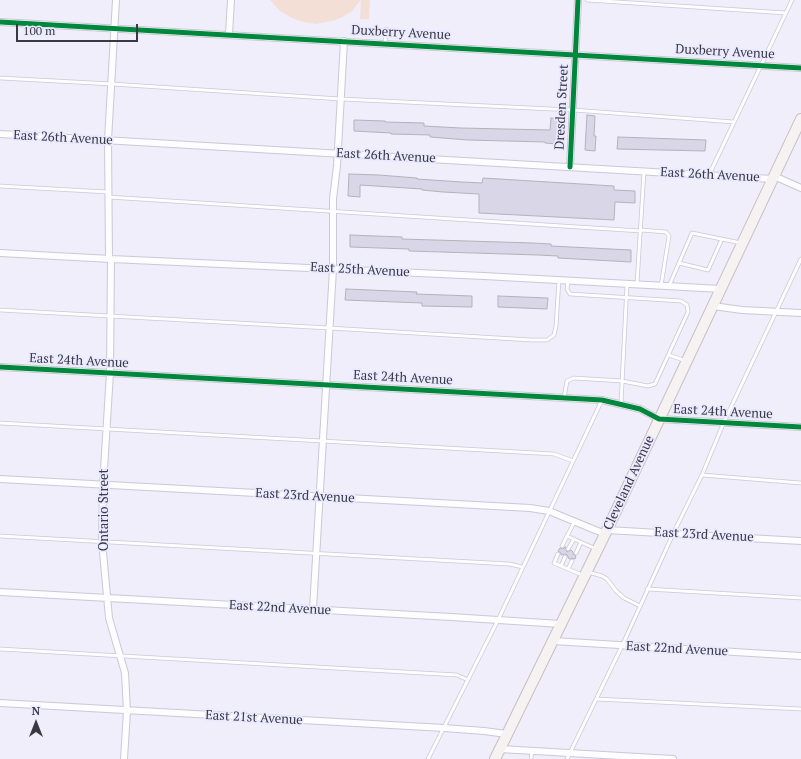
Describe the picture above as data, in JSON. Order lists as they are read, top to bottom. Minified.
{"streets":{"main road":["Cleveland Avenue"],"street":["Duxberry Avenue","Dresden Street","East 26th Avenue","East 25th Avenue","East 24th Avenue","East 23rd Avenue","Ontario Street","East 22nd Avenue","East 21st Avenue"]},"crossings":[["Duxberry Avenue","Dresden Street"],["Duxberry Avenue","Ontario Street"],["Dresden Street","East 26th Avenue"],["East 26th Avenue","Cleveland Avenue"],["East 26th Avenue","Ontario Street"],["East 25th Avenue","Cleveland Avenue"],["East 25th Avenue","Ontario Street"],["East 24th Avenue","Cleveland Avenue"],["East 24th Avenue","Ontario Street"],["Cleveland Avenue","East 23rd Avenue"],["Cleveland Avenue","East 22nd Avenue"],["Cleveland Avenue","East 21st Avenue"],["East 23rd Avenue","Ontario Street"],["Ontario Street","East 22nd Avenue"],["Ontario Street","East 21st Avenue"]],"scale_bar":"100 m","north":"top"}
